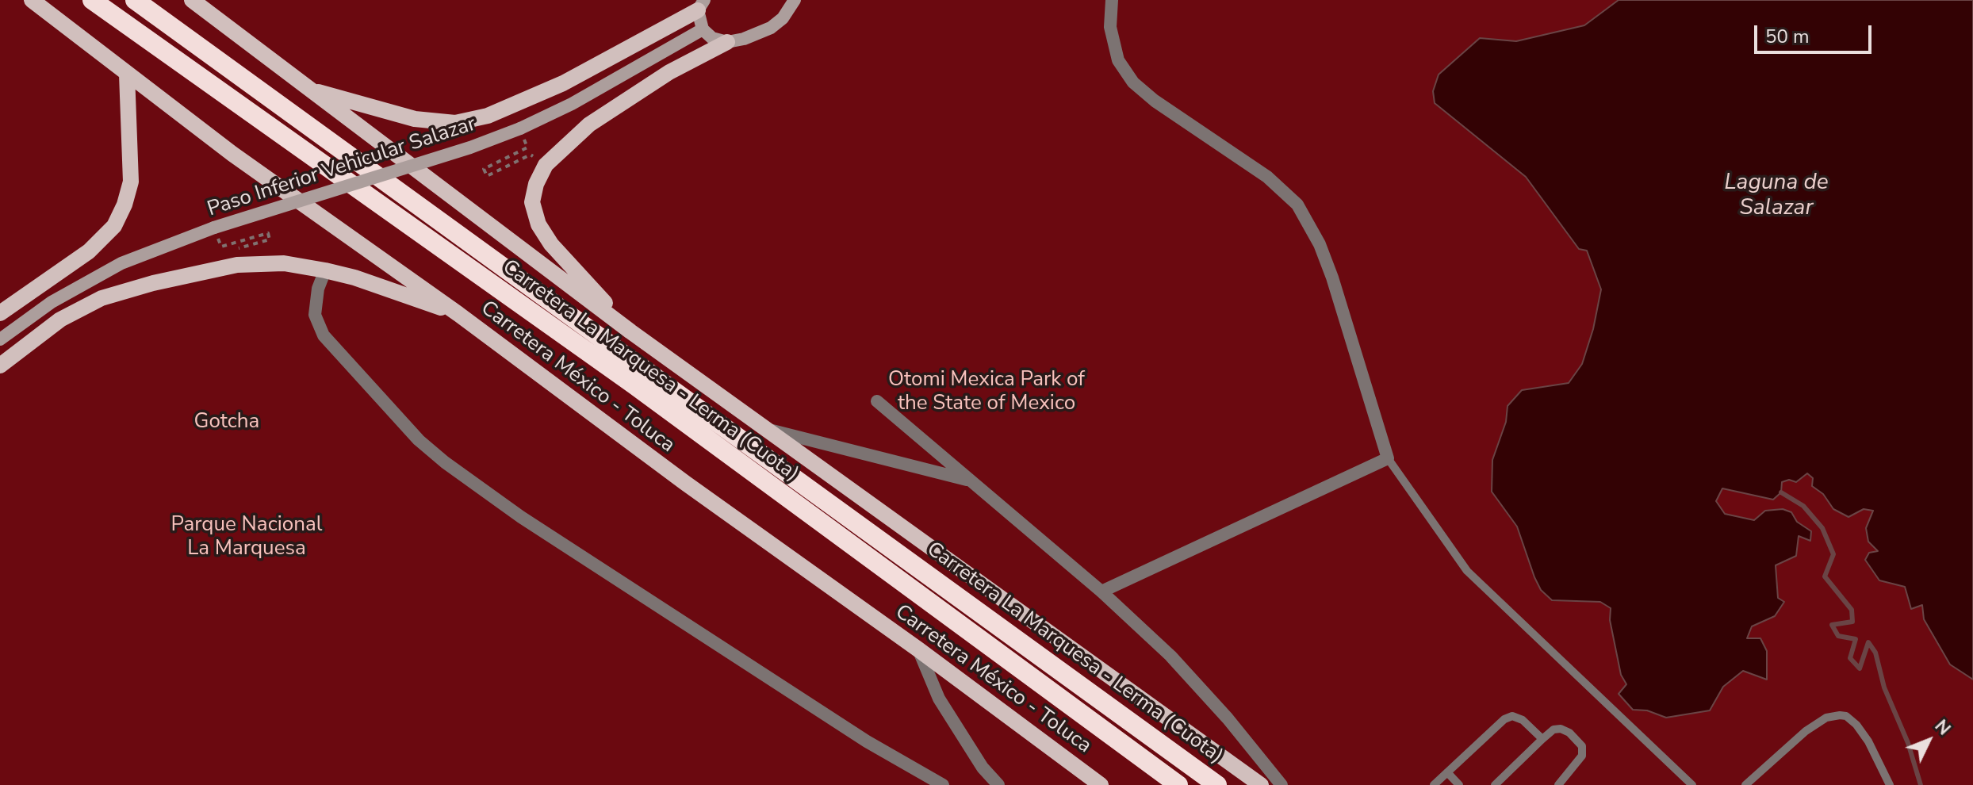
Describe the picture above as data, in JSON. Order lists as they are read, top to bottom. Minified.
{"streets":{"highway":["Carretera La Marquesa - Lerma (Cuota)"],"main road":["Paso Inferior Vehicular Salazar","Carretera México - Toluca"]},"water":["Laguna de Salazar"],"parks":["Otomi Mexica Park of the State of Mexico","Gotcha","Parque Nacional La Marquesa"],"scale_bar":"50 m","north":"top right"}
